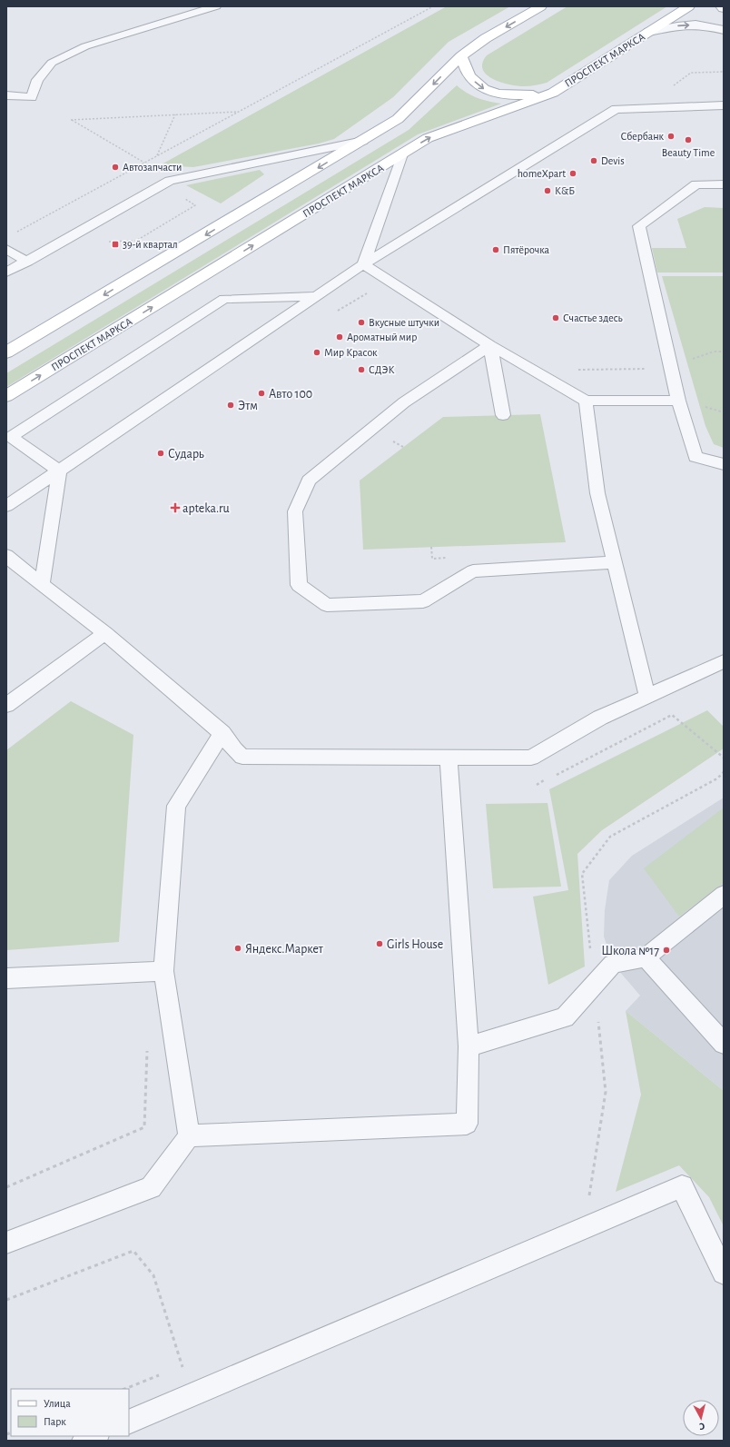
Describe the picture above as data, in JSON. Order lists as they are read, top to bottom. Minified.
{"streets":{"main road":["ПРОСПЕКТ МАРКСА"]},"places":{"other":["Сбербанк","Beauty Time","Devis","Автозапчасти","homeXpart","К&Б","Пятёрочка","Счастье здесь","Вкусные штучки","Ароматный мир","Мир Красок","СДЭК","Авто 100","Этм","Сударь","Girls House","Яндекс.Маркет","Школа №17"],"transit":["39-й квартал"],"health":["apteka.ru"]},"legend":["Улица","Парк"],"north":"bottom"}
